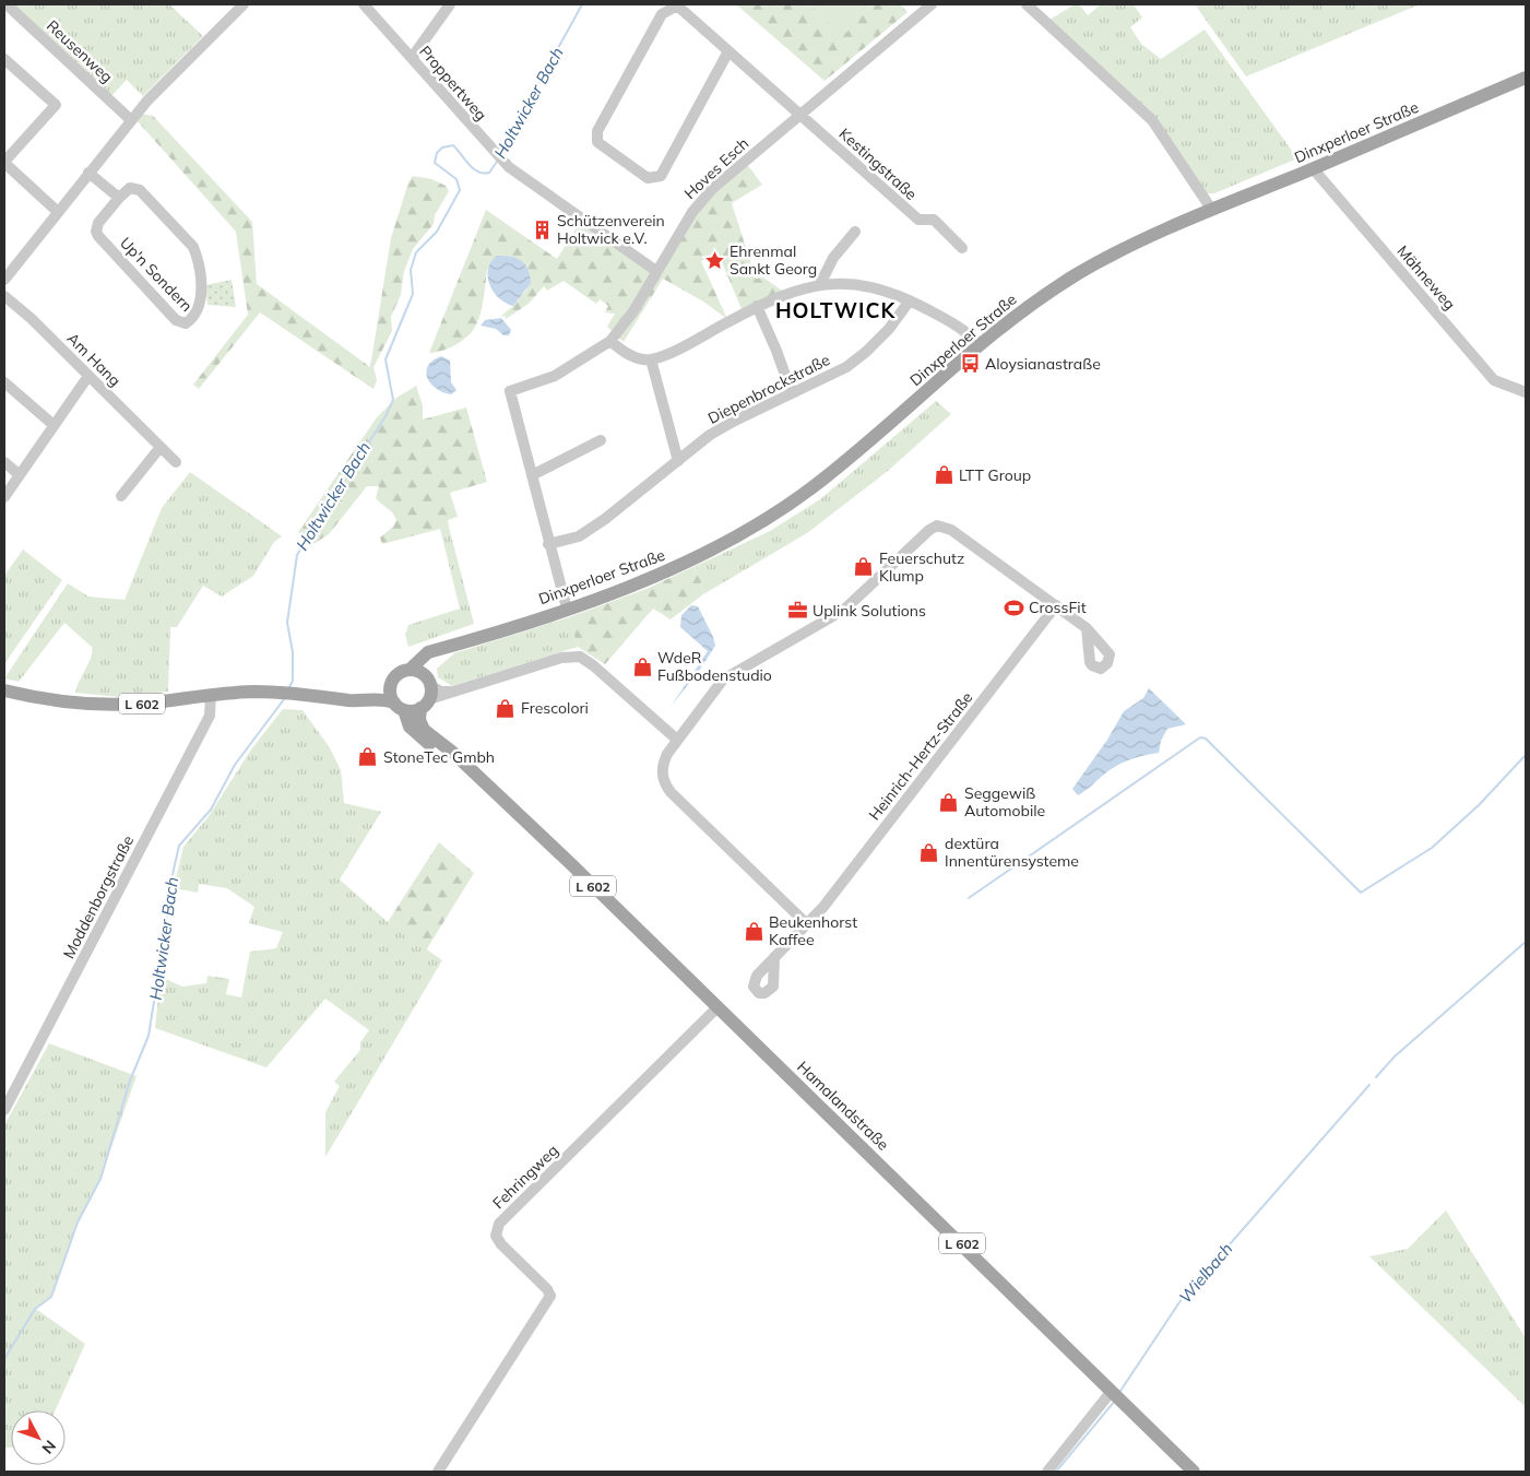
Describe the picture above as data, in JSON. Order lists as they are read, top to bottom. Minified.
{"streets":{"main road":["Dinxperloer Straße","L 602","Hamalandstraße"],"street":["Reusenweg","Proppertweg","Kestingstraße","Hoves Esch","Up'n Sondern","Mähneweg","Am Hang","Diepenbrockstraße","Heinrich-Hertz-Straße","Moddenborgstraße","Fehringweg"]},"crossings":[["Proppertweg","Hoves Esch"],["Dinxperloer Straße","Hoves Esch"],["Dinxperloer Straße","Mähneweg"],["Dinxperloer Straße","L 602"],["Kestingstraße","Hoves Esch"],["Hoves Esch","Diepenbrockstraße"],["L 602","Moddenborgstraße"],["L 602","Hamalandstraße"],["Hamalandstraße","Fehringweg"]],"districts":["HOLTWICK"],"water":["Holtwicker Bach","Wielbach"],"places":{"building":["Schützenverein Holtwick e.V."],"place":["Ehrenmal Sankt Georg"],"bus stop":["Aloysianastraße"],"shop":["LTT Group","Feuerschutz Klump","WdeR Fußbodenstudio","Frescolori","StoneTec Gmbh","Seggewiß Automobile","dextüra Innentürensysteme","Beukenhorst Kaffee"],"sports":["CrossFit"],"office":["Uplink Solutions"]},"north":"bottom right"}
